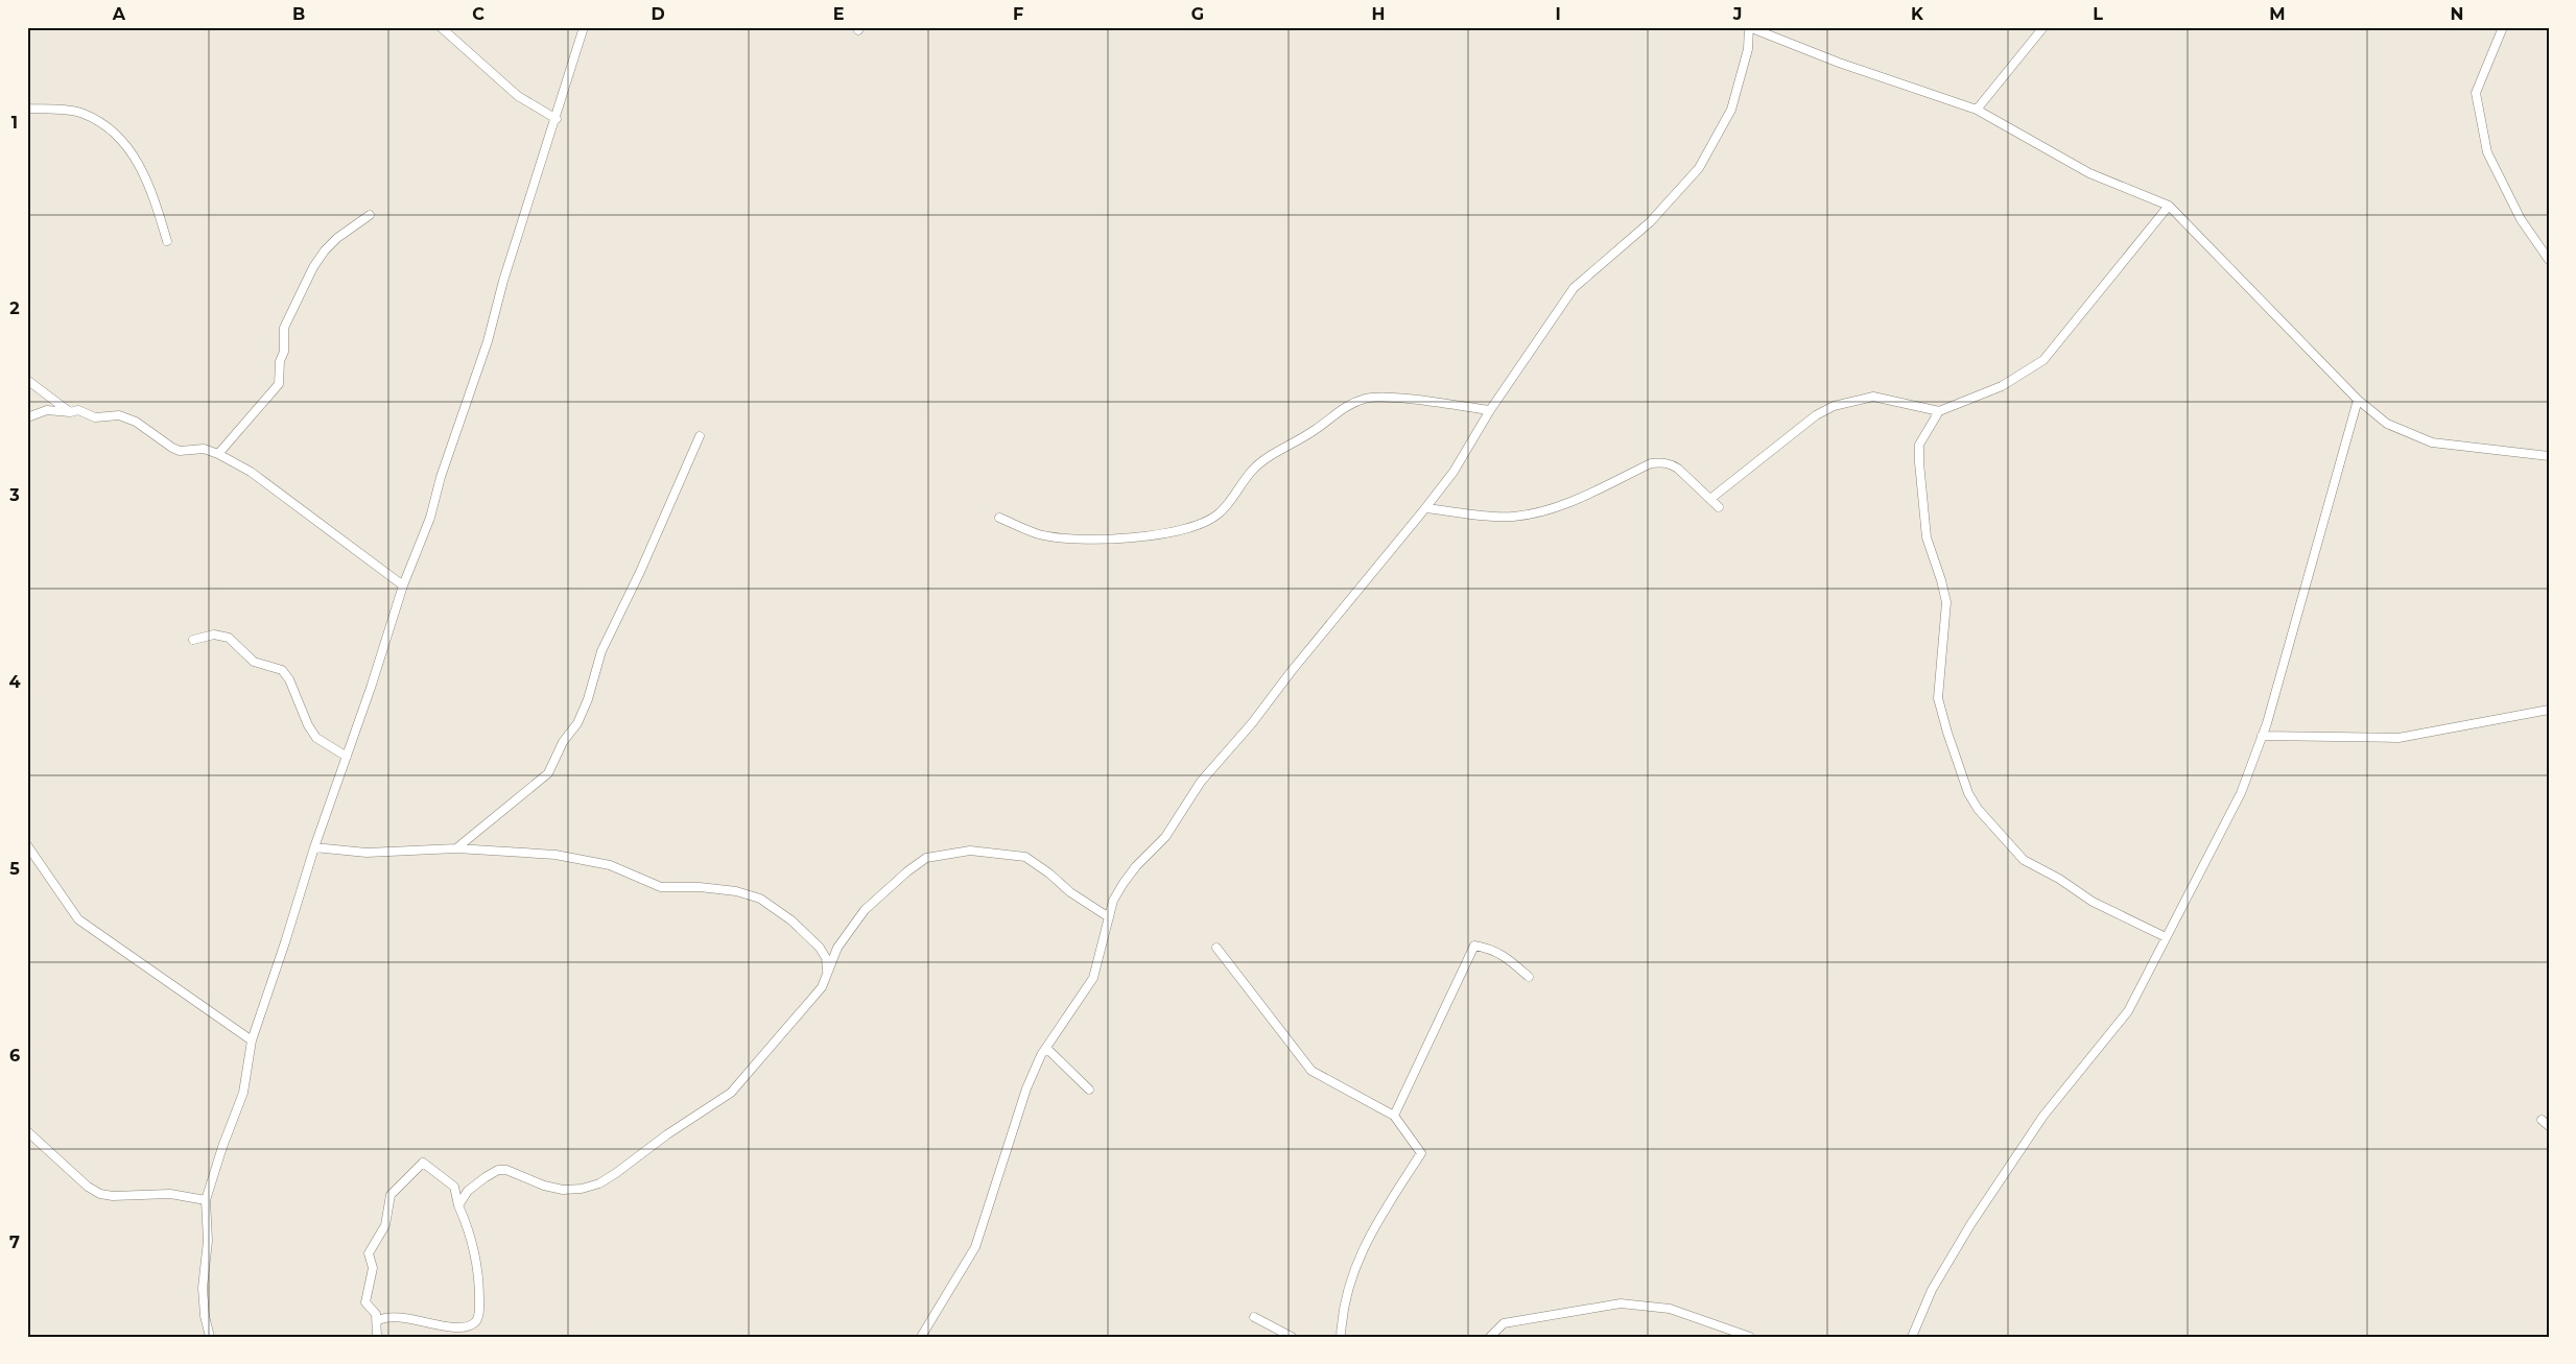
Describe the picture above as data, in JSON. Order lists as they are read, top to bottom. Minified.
{"grid":{"columns":["A","B","C","D","E","F","G","H","I","J","K","L","M","N"],"rows":["1","2","3","4","5","6","7"]}}
